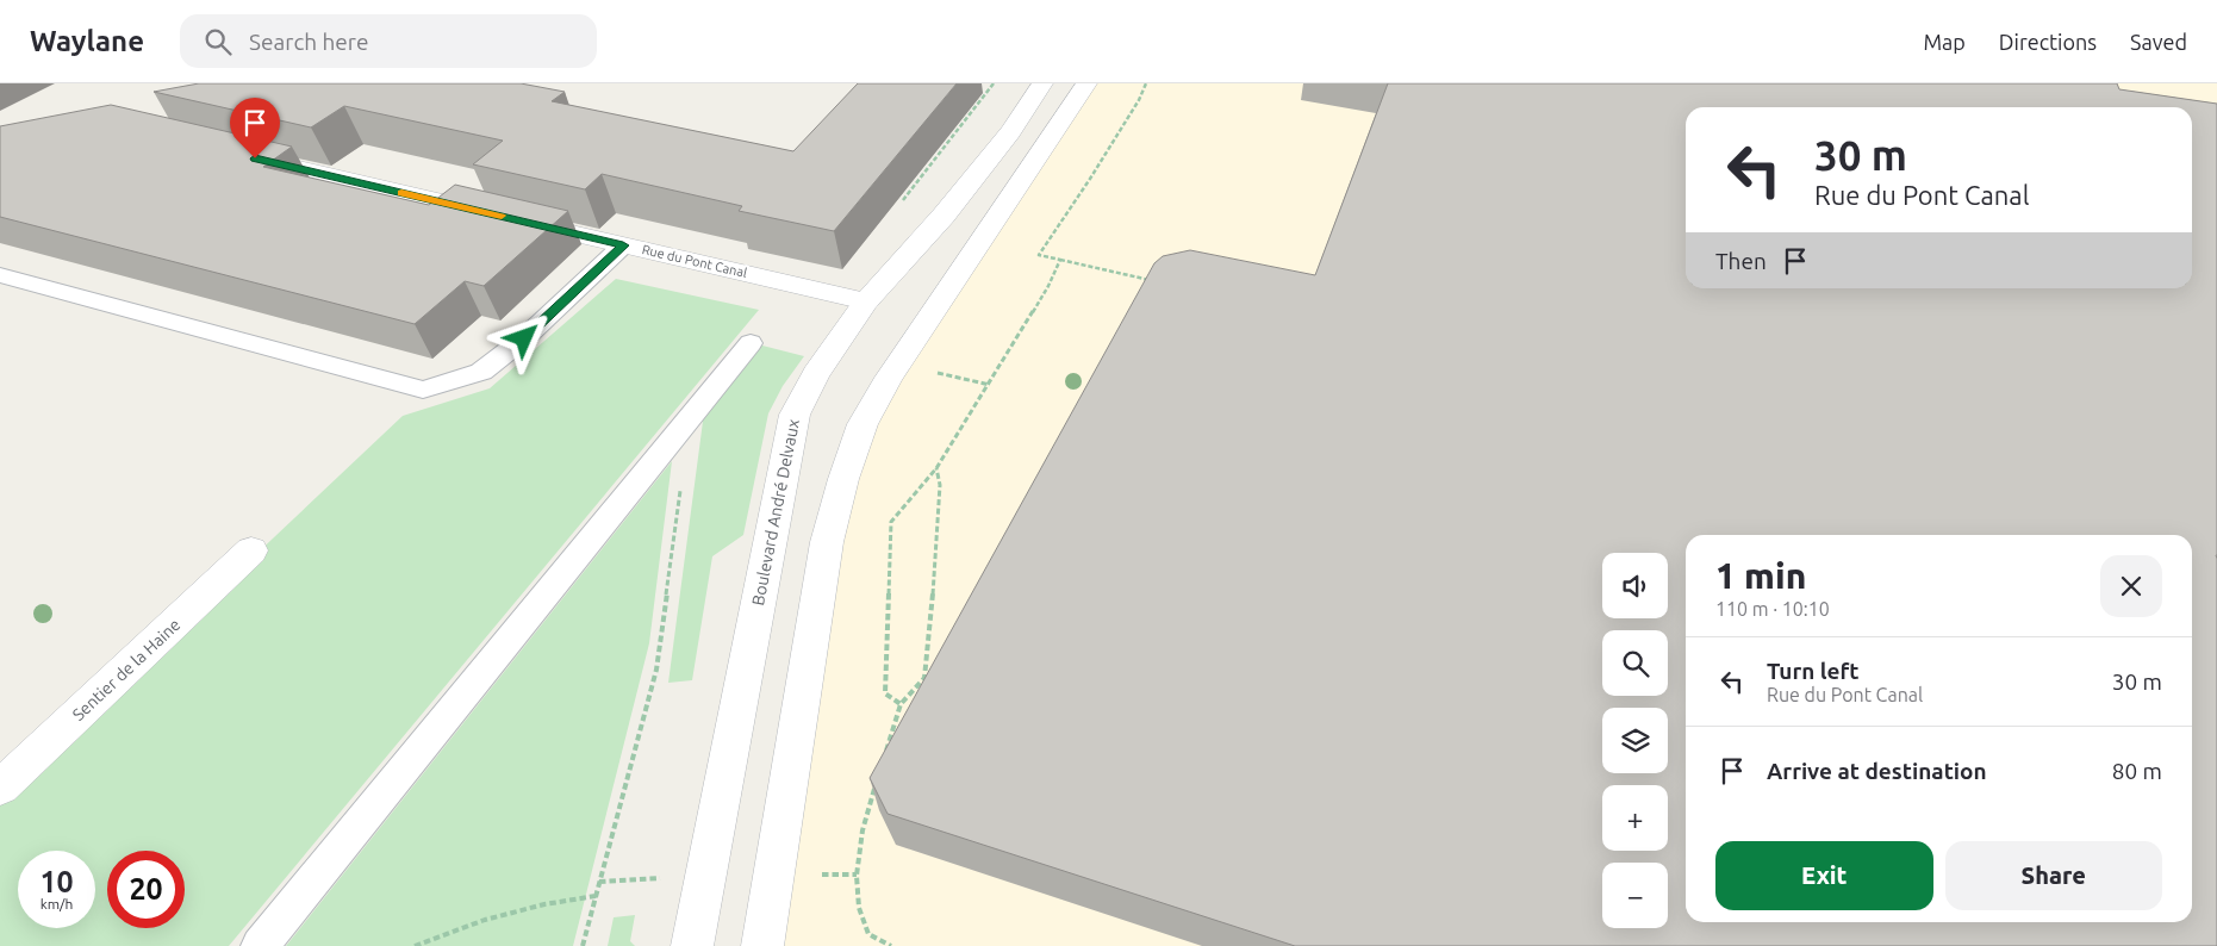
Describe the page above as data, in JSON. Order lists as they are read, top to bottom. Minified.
{"streets":{"street":["Rue du Pont Canal","Boulevard André Delvaux","Sentier de la Haine"]},"crossings":[["Rue du Pont Canal","Boulevard André Delvaux"]],"page":{"header":"Waylane","search":"Search here","nav":["Map","Directions","Saved"],"turn":["30 m","Rue du Pont Canal"],"then":"Then","heading":["1 min","110 m · 10:10"],"map_buttons":["+","−"],"list":[{"name":"Turn left","note":"Rue du Pont Canal","value":"30 m"},{"name":"Arrive at destination","value":"80 m"}],"buttons":["Exit","Share"],"speed":"10 km/h","limit":"20"}}
